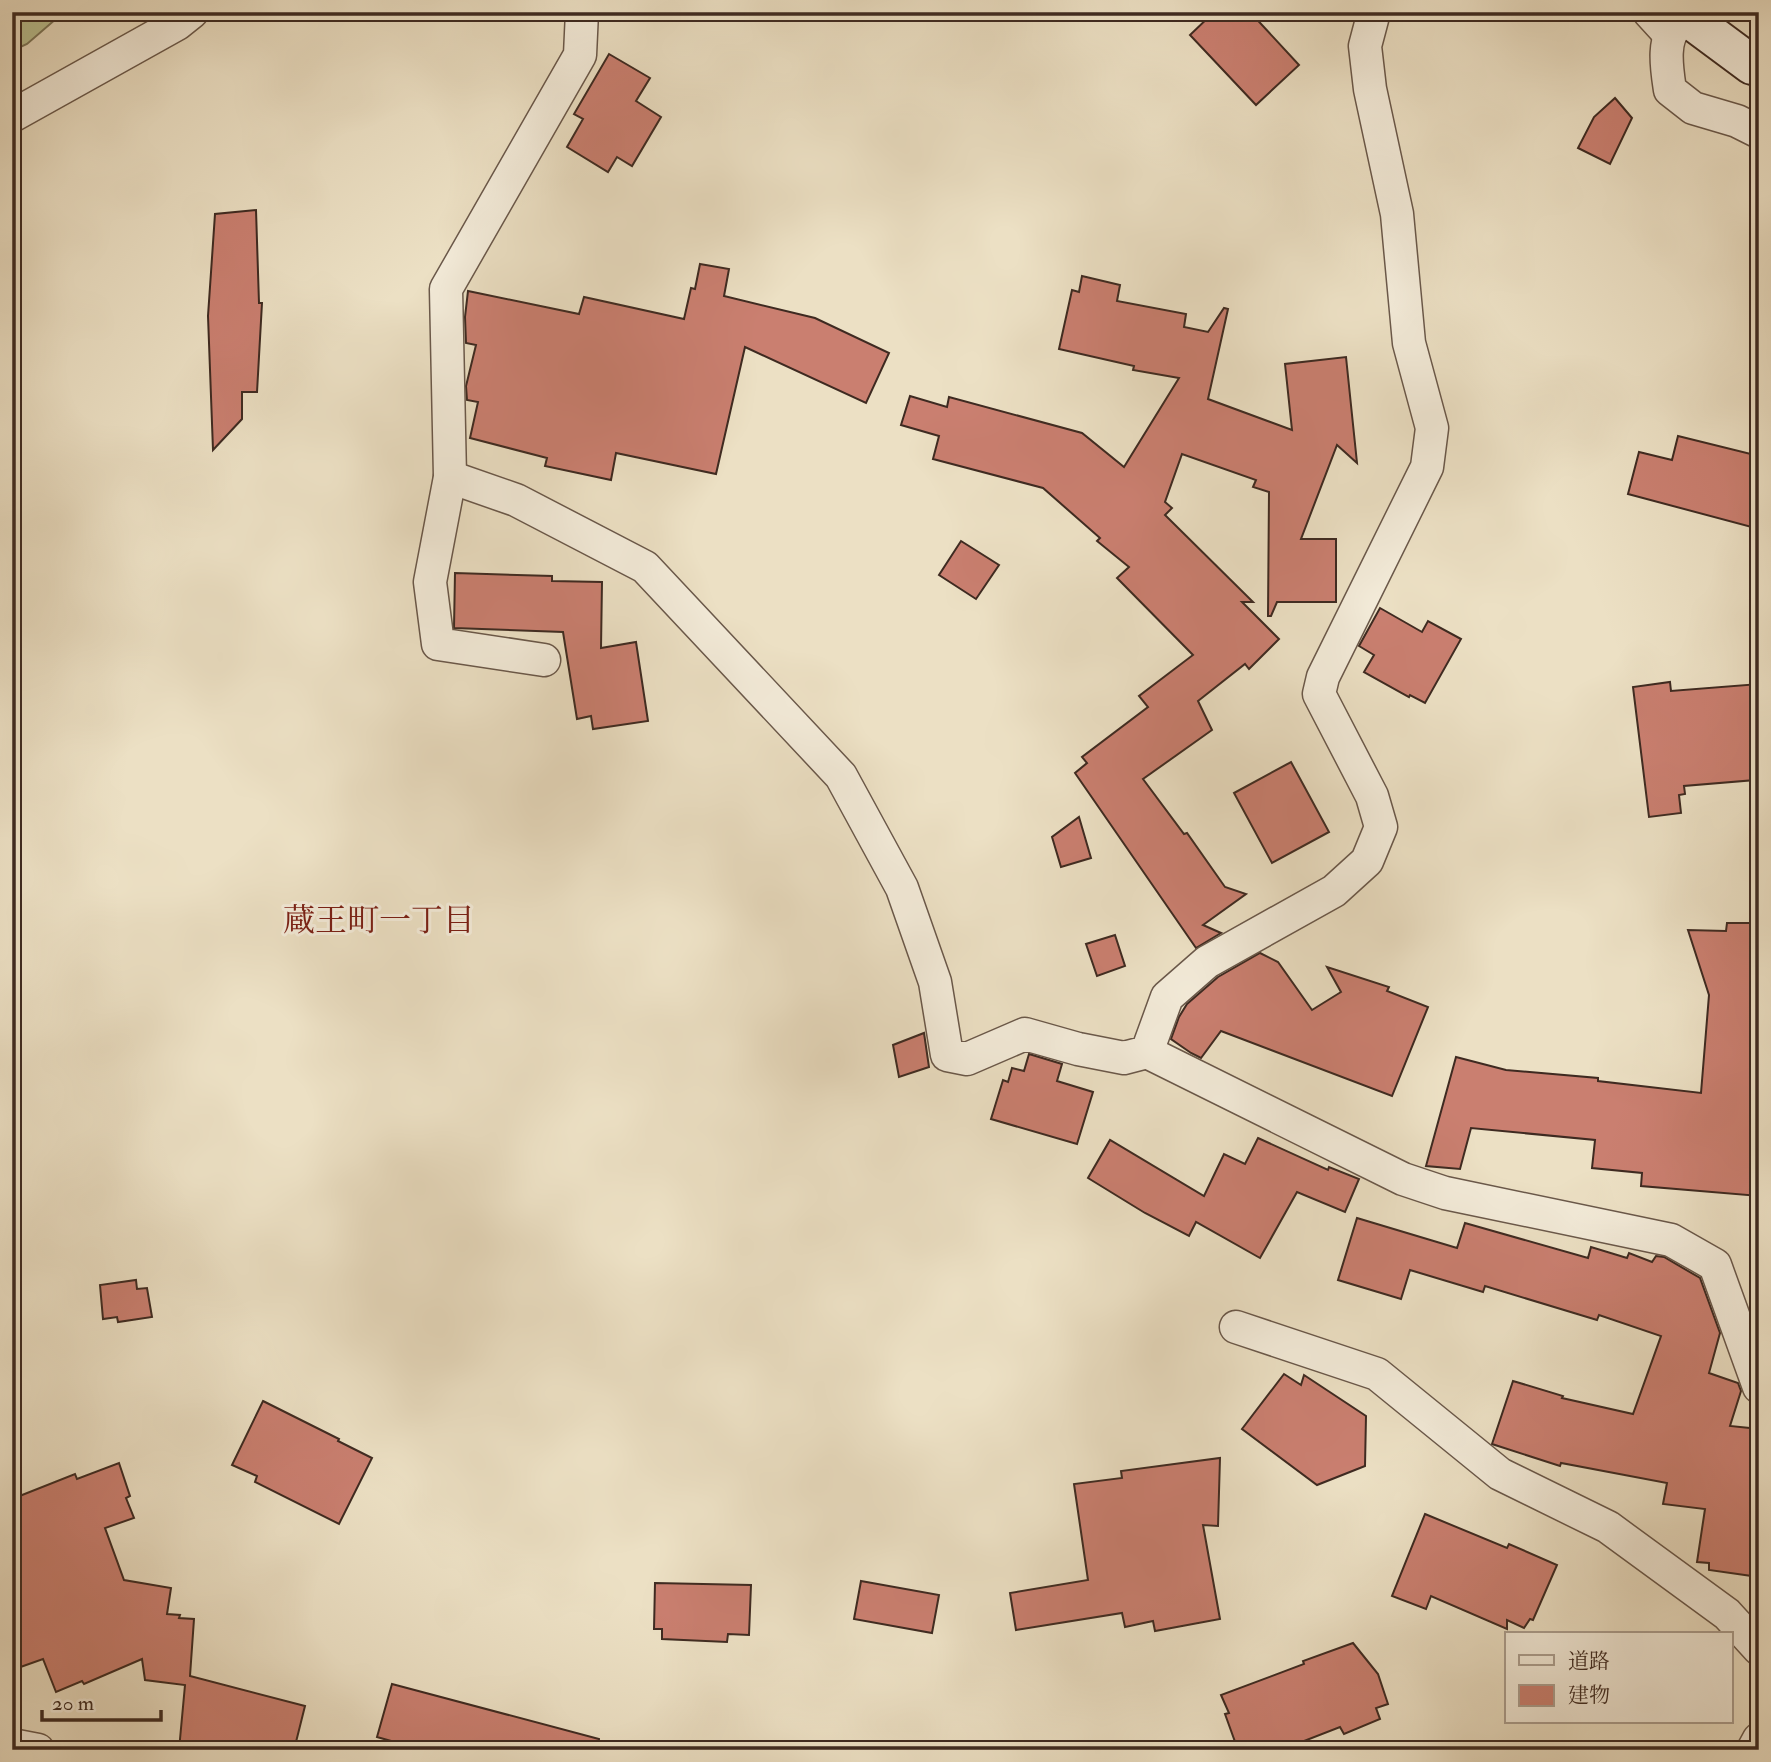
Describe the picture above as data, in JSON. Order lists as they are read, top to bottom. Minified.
{"districts":["蔵王町一丁目"],"legend":["道路","建物"],"scale_bar":"20 m"}
